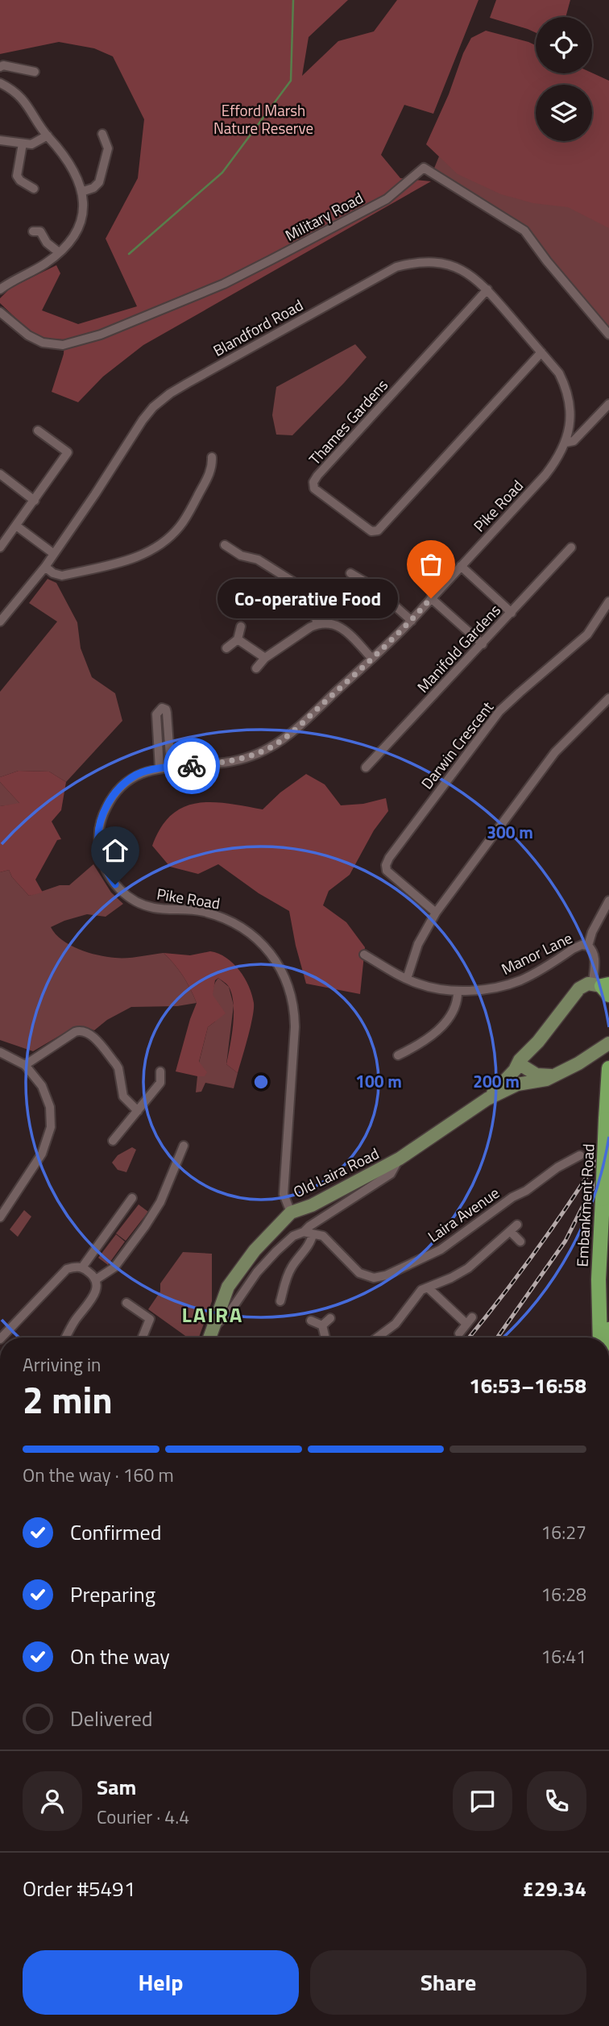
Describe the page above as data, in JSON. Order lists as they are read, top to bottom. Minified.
{"streets":{"main road":["Old Laira Road","Embankment Road"],"street":["Military Road","Blandford Road","Thames Gardens","Pike Road","Manifold Gardens","Darwin Crescent","Manor Lane","Laira Avenue"]},"crossings":[["Blandford Road","Thames Gardens"],["Blandford Road","Pike Road"],["Pike Road","Old Laira Road"],["Manor Lane","Old Laira Road"],["Old Laira Road","Laira Avenue"]],"districts":["LAIRA"],"parks":["Efford Marsh Nature Reserve"],"places":["Co-operative Food"],"page":{"bubble":"Co-operative Food","heading":["2 min","Arriving in","16:53–16:58"],"panel":["Sam","Courier · 4.4","Order #5491","£29.34"],"bar":"On the way · 160 m","list":[["Confirmed","16:27"],["Preparing","16:28"],["On the way","16:41"],"Delivered"],"buttons":["Help","Share"]},"rings":["300 m","100 m","200 m"]}
